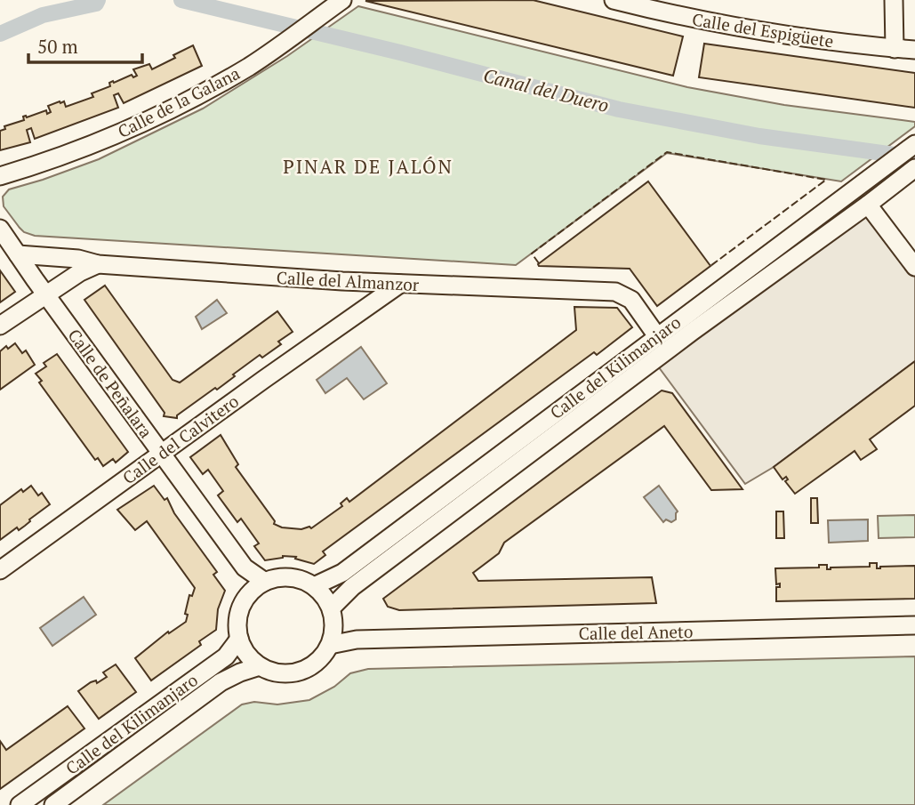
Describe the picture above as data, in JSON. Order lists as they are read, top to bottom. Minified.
{"streets":{"street":["Calle del Espigüete","Calle de la Galana","Calle del Almanzor","Calle del Kilimanjaro","Calle de Peñalara","Calle del Calvitero","Calle del Aneto"]},"crossings":[["Calle del Almanzor","Calle del Kilimanjaro"],["Calle del Almanzor","Calle de Peñalara"],["Calle del Almanzor","Calle del Calvitero"],["Calle del Kilimanjaro","Calle de Peñalara"],["Calle del Kilimanjaro","Calle del Aneto"],["Calle de Peñalara","Calle del Calvitero"],["Calle de Peñalara","Calle del Aneto"]],"districts":["PINAR DE JALÓN"],"water":["Canal del Duero"],"scale_bar":"50 m"}
